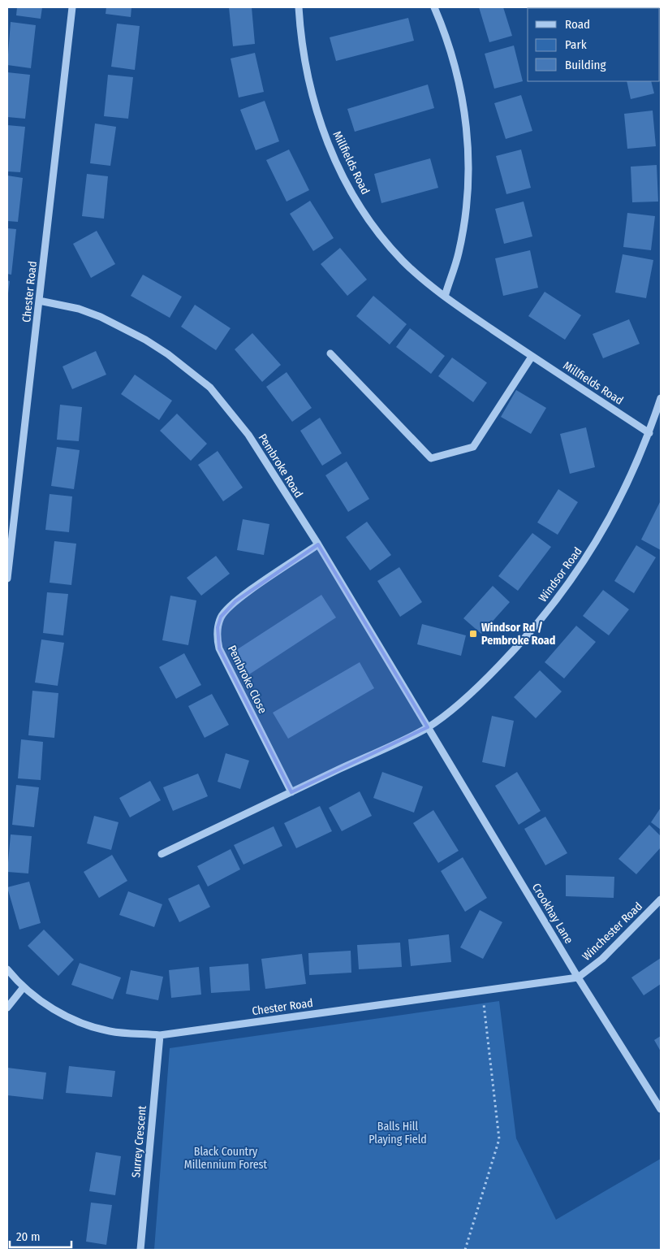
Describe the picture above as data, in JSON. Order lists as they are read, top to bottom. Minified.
{"streets":{"street":["Millfields Road","Chester Road","Pembroke Road","Windsor Road","Pembroke Close","Crookhay Lane","Winchester Road","Surrey Crescent"]},"crossings":[["Millfields Road","Windsor Road"],["Chester Road","Pembroke Road"],["Chester Road","Crookhay Lane"],["Chester Road","Winchester Road"],["Chester Road","Surrey Crescent"],["Pembroke Road","Windsor Road"],["Pembroke Road","Pembroke Close"],["Pembroke Road","Crookhay Lane"],["Windsor Road","Crookhay Lane"],["Crookhay Lane","Winchester Road"]],"parks":["Balls Hill Playing Field","Black Country Millennium Forest"],"places":{"transit":["Windsor Rd / Pembroke Road"]},"legend":["Road","Park","Building"],"scale_bar":"20 m"}
